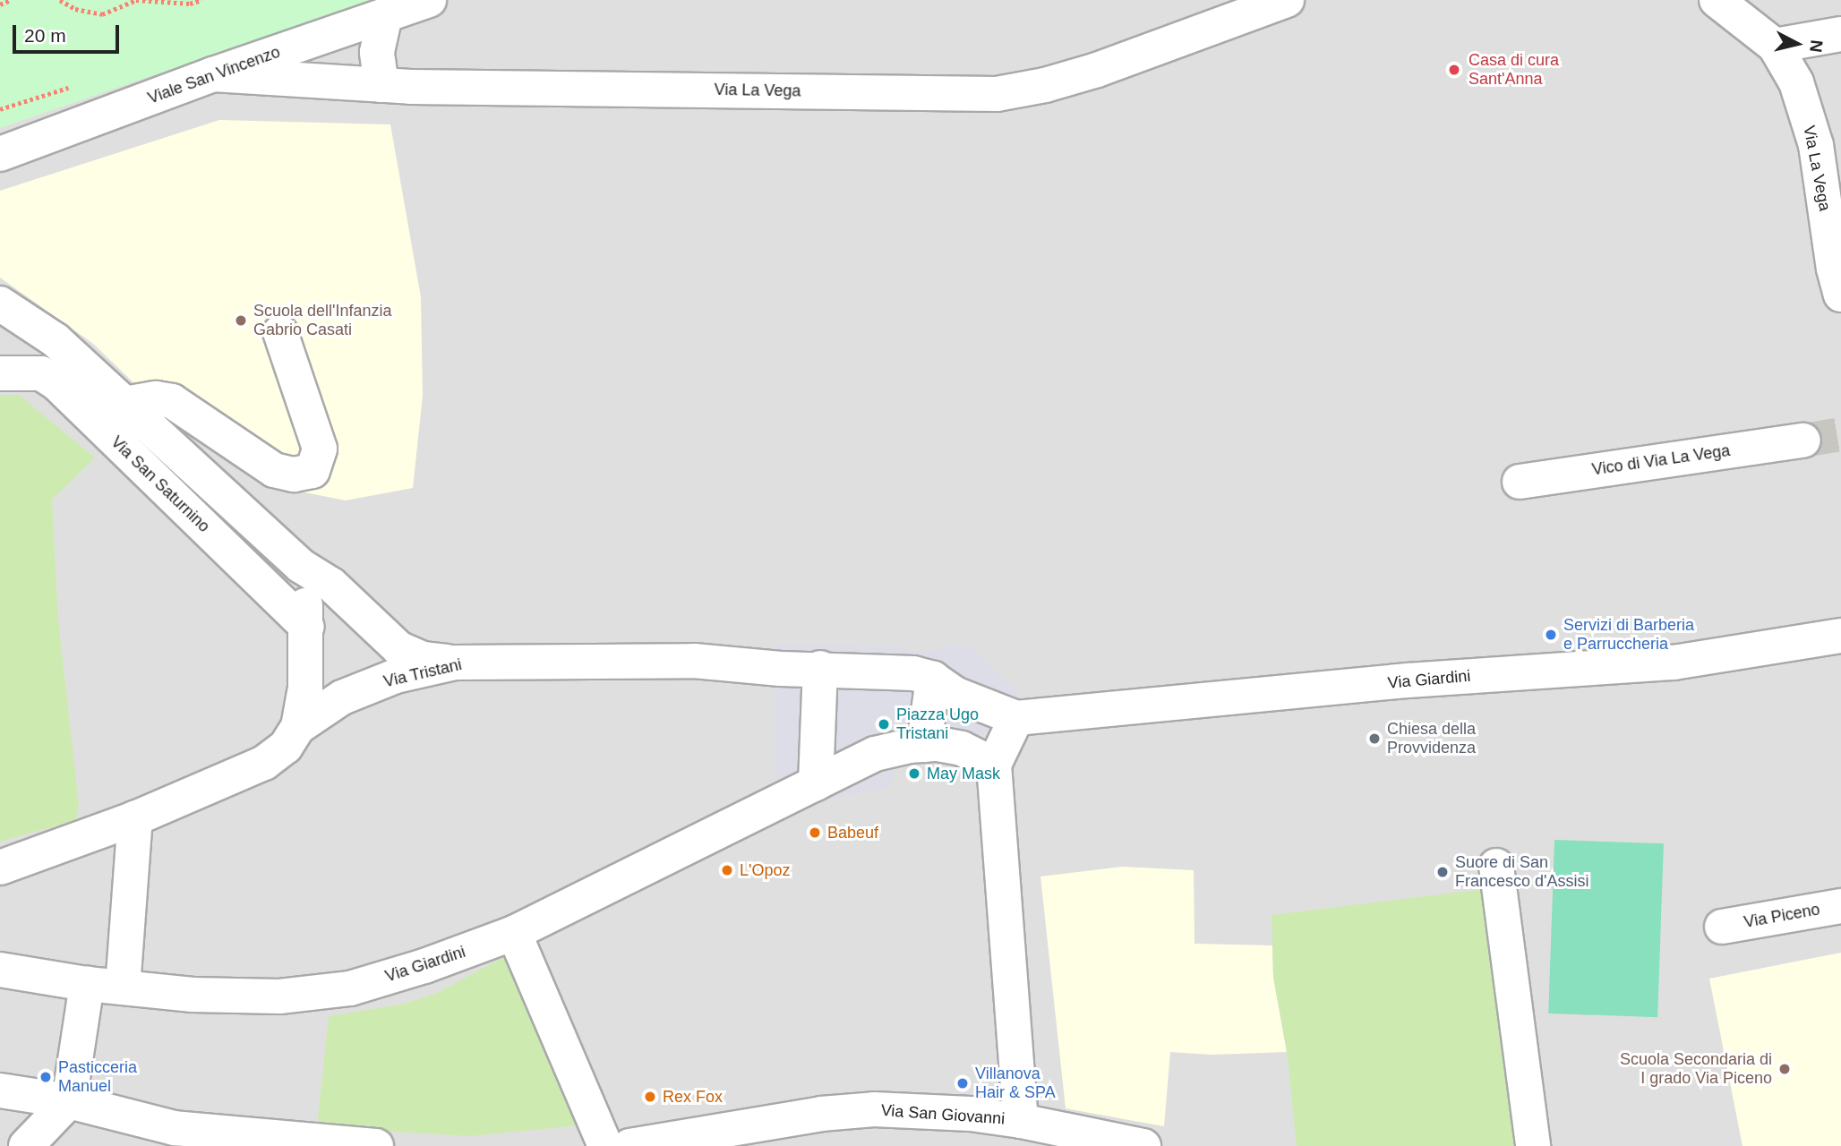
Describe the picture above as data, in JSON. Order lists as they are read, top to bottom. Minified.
{"streets":{"street":["Viale San Vincenzo","Via La Vega","Vico di Via La Vega","Via San Saturnino","Via Tristani","Via Giardini","Via Piceno","Via San Giovanni"]},"crossings":[["Viale San Vincenzo","Via La Vega"]],"places":["Casa di cura Sant'Anna","Scuola dell'Infanzia Gabrio Casati","Servizi di Barberia e Parruccheria","Piazza Ugo Tristani","Chiesa della Provvidenza","May Mask","Babeuf","L'Opoz","Suore di San Francesco d'Assisi","Scuola Secondaria di I grado Via Piceno","Pasticceria Manuel","Villanova Hair & SPA","Rex Fox"],"scale_bar":"20 m","north":"right"}
